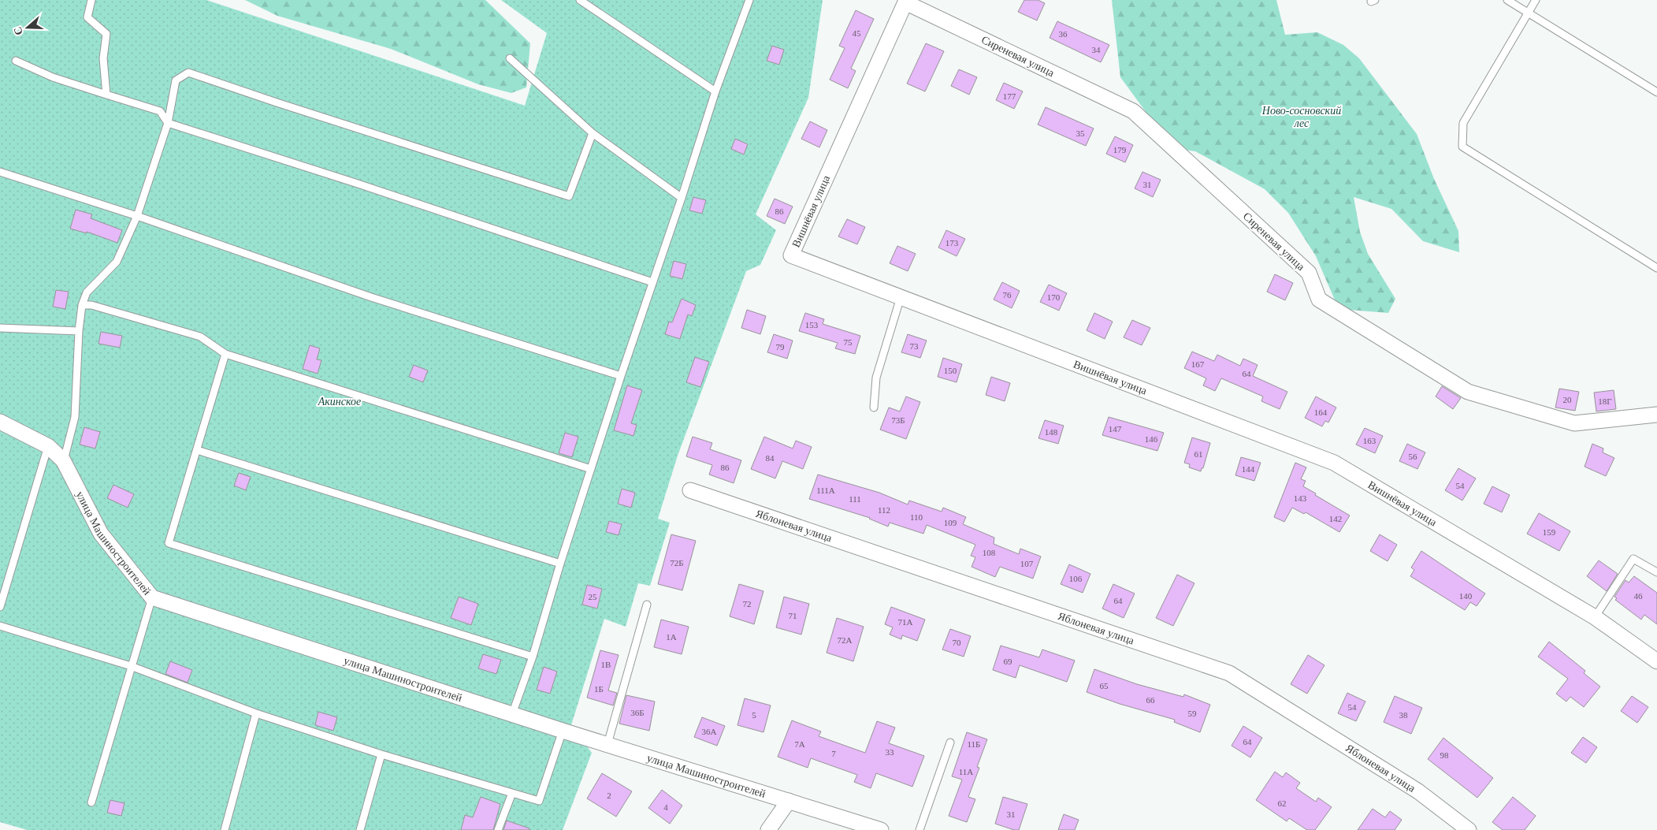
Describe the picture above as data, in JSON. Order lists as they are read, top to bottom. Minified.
{"streets":{"street":["Сиреневая улица","Вишнёвая улица","Яблоневая улица","улица Машиностроителей"]},"crossings":[["Сиреневая улица","Вишнёвая улица"]],"parks":["Ново-сосновский лес","Акинское"],"house_numbers":["45","36","34","177","35","179","31","86","173","76","170","153","75","73","79","167","150","64","20","18Г","164","73Б","147","148","146","163","61","56","84","86","144","54","111А","143","111","112","110","142","109","159","108","72Б","107","106","140","46","25","64","72","71","71А","1А","72А","70","69","1В","65","1Б","66","54","36Б","59","5","38","36А","64","7А","11Б","33","7","98","11А","2","62","4","31"],"north":"left"}
